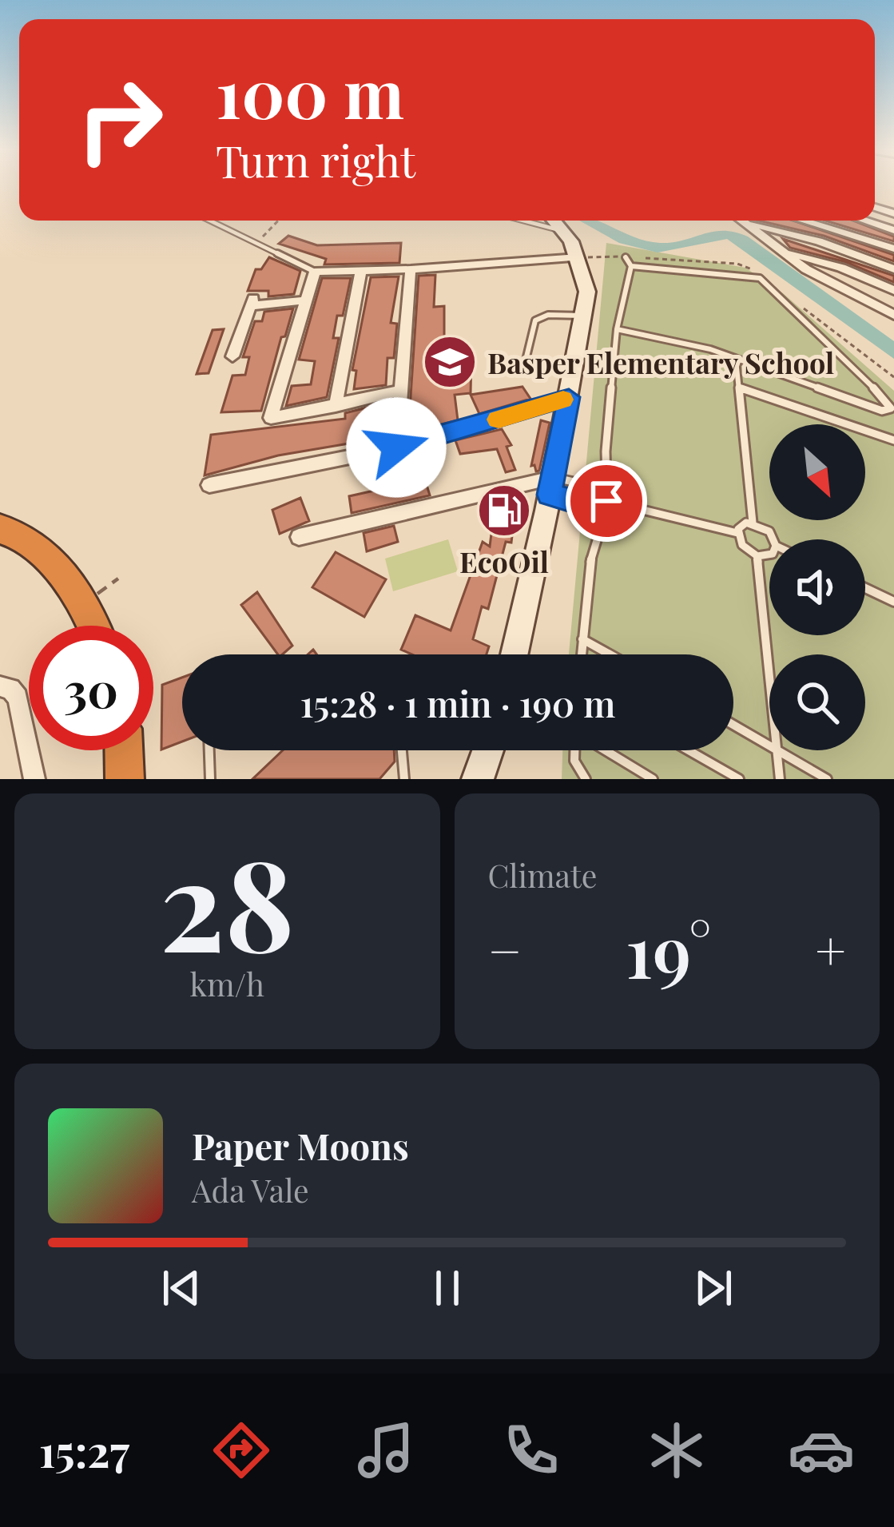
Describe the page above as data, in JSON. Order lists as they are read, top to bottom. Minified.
{"places":{"school or university":["Basper Elementary School"],"fuel station":["EcoOil"]},"north":"bottom right","page":{"turn":["100 m","Turn right"],"limit":"30","trip":"15:28 · 1 min · 190 m","tile":[["28","km/h"],"Climate"],"heat":["−","19°","+"],"song":["Paper Moons","Ada Vale"],"tabs":"15:27"}}
